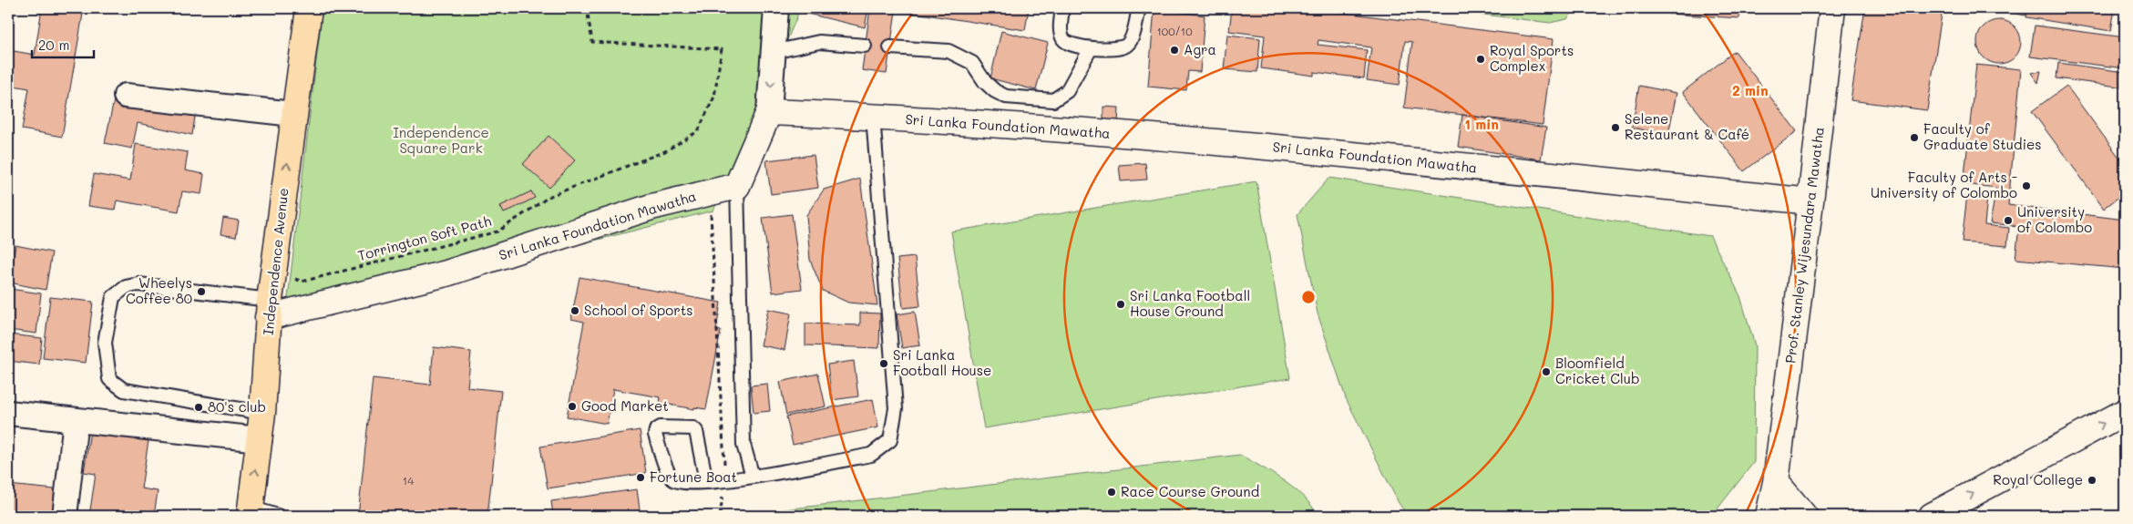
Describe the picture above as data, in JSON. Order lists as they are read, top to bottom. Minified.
{"streets":{"main road":["Independence Avenue"],"street":["Sri Lanka Foundation Mawatha","Prof. Stanley Wijesundara Mawatha"],"path":["Torrington Soft Path"]},"crossings":[["Sri Lanka Foundation Mawatha","Prof. Stanley Wijesundara Mawatha"],["Sri Lanka Foundation Mawatha","Independence Avenue"]],"one_way":["Independence Avenue"],"parks":["Independence Square Park"],"places":["Agra","Royal Sports Complex","Selene Restaurant & Café","Faculty of Graduate Studies","Faculty of Arts - University of Colombo","University of Colombo","Wheelys Coffee 80","Sri Lanka Football House Ground","School of Sports","Sri Lanka Football House","Bloomfield Cricket Club","Good Market","80's club","Fortune Boat","Royal College","Race Course Ground"],"house_numbers":["100/10","14"],"scale_bar":"20 m","rings":["2 min","1 min"]}
